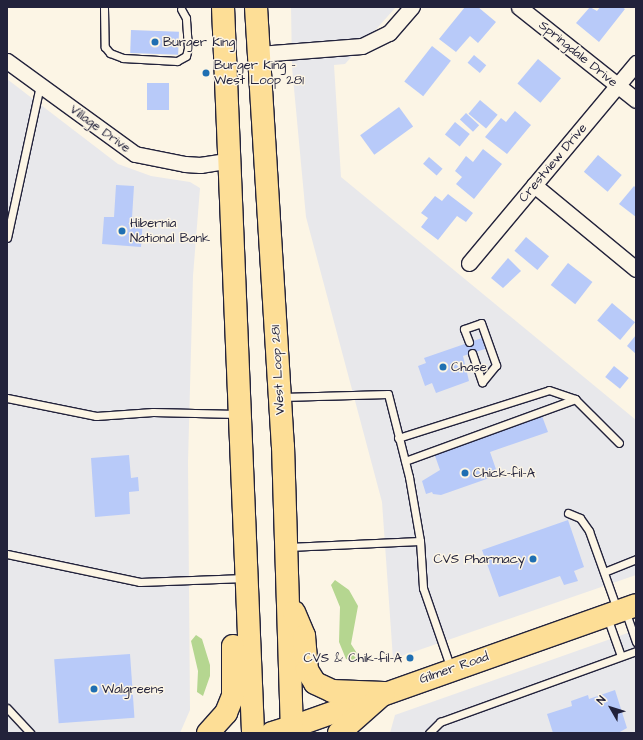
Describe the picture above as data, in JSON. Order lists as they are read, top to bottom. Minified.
{"streets":{"main road":["West Loop 281","Gilmer Road"],"street":["Springdale Drive","Village Drive","Crestview Drive"]},"crossings":[["Springdale Drive","Crestview Drive"],["West Loop 281","Gilmer Road"]],"places":["Burger King","Burger King - West Loop 281","Hibernia National Bank","Chase","Chick-fil-A","CVS Pharmacy","CVS & Chik-fil-A","Walgreens"],"north":"top left"}
